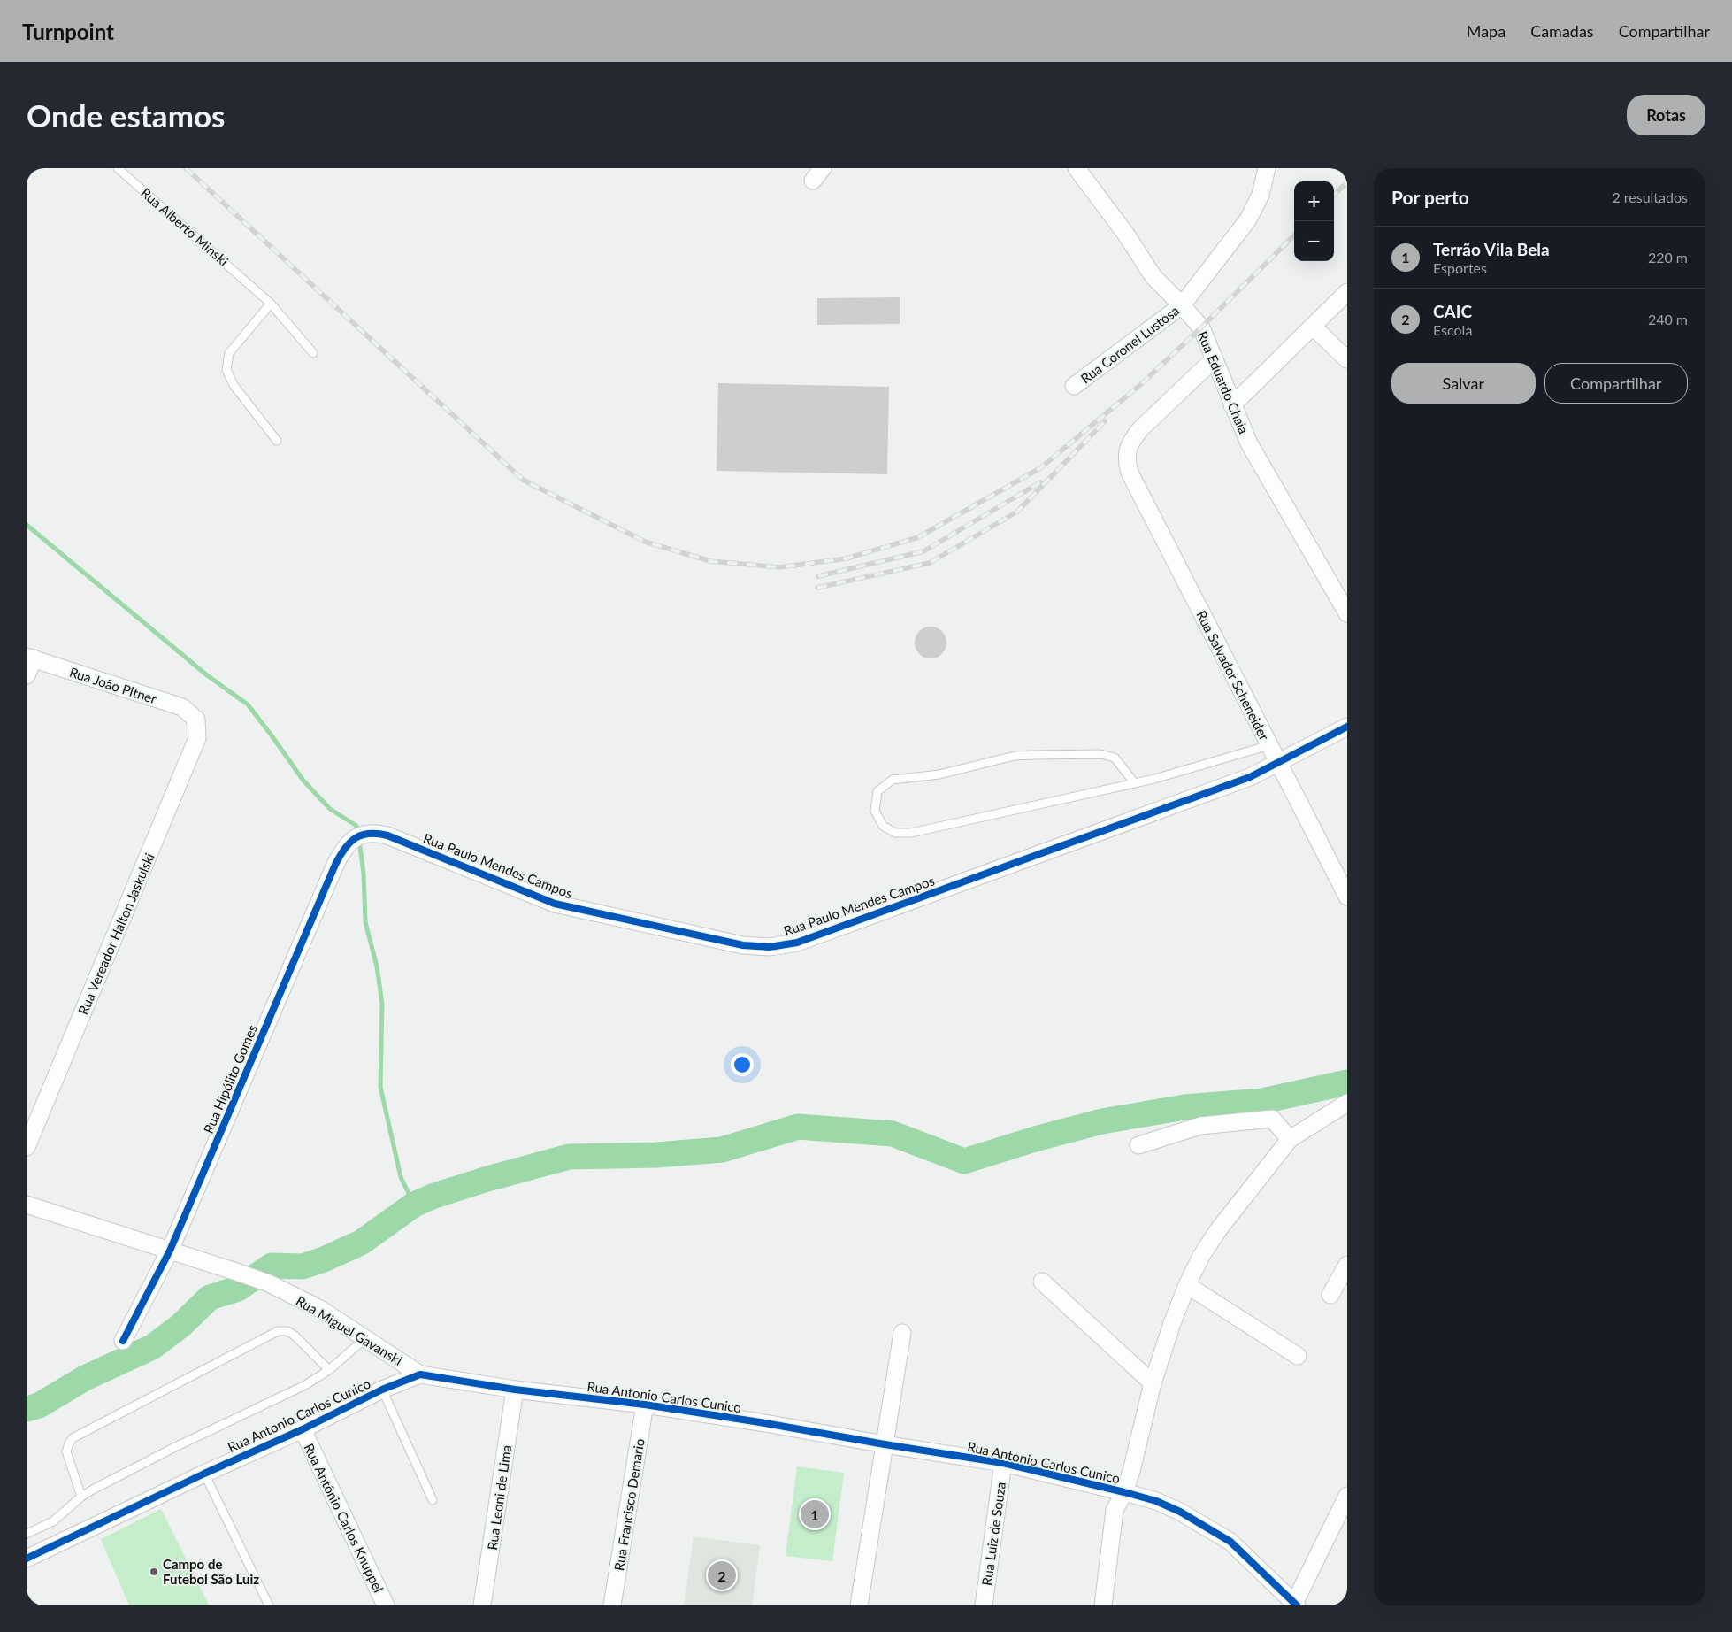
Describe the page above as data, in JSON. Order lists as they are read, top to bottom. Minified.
{"streets":{"street":["Rua Coronel Lustosa","Rua Eduardo Chaia","Rua Salvador Scheneider","Rua João Pitner","Rua Paulo Mendes Campos","Rua Vereador Halton Jaskulski","Rua Hipólito Gomes","Rua Miguel Gavanski","Rua Antonio Carlos Cunico","Rua Leoni de Lima","Rua Francisco Demario","Rua Antônio Carlos Knuppel","Rua Luiz de Souza"],"lane":["Rua Alberto Minski"]},"crossings":[["Rua Coronel Lustosa","Rua Eduardo Chaia"],["Rua Eduardo Chaia","Rua Salvador Scheneider"],["Rua Salvador Scheneider","Rua Paulo Mendes Campos"],["Rua João Pitner","Rua Vereador Halton Jaskulski"],["Rua Paulo Mendes Campos","Rua Hipólito Gomes"],["Rua Hipólito Gomes","Rua Miguel Gavanski"],["Rua Miguel Gavanski","Rua Antonio Carlos Cunico"],["Rua Antonio Carlos Cunico","Rua Leoni de Lima"],["Rua Antonio Carlos Cunico","Rua Francisco Demario"],["Rua Antonio Carlos Cunico","Rua Antônio Carlos Knuppel"],["Rua Antonio Carlos Cunico","Rua Luiz de Souza"]],"places":["Campo de Futebol São Luiz"],"page":{"header":"Turnpoint","nav":["Mapa","Camadas","Compartilhar"],"buttons":["Rotas",["Salvar","Compartilhar"]],"title":"Onde estamos","heading":["Por perto","2 resultados"],"map_buttons":["+","−"],"list":[{"mark":"1","name":"Terrão Vila Bela","note":"Esportes","value":"220 m"},{"mark":"2","name":"CAIC","note":"Escola","value":"240 m"}],"pins":["1","2"]}}
